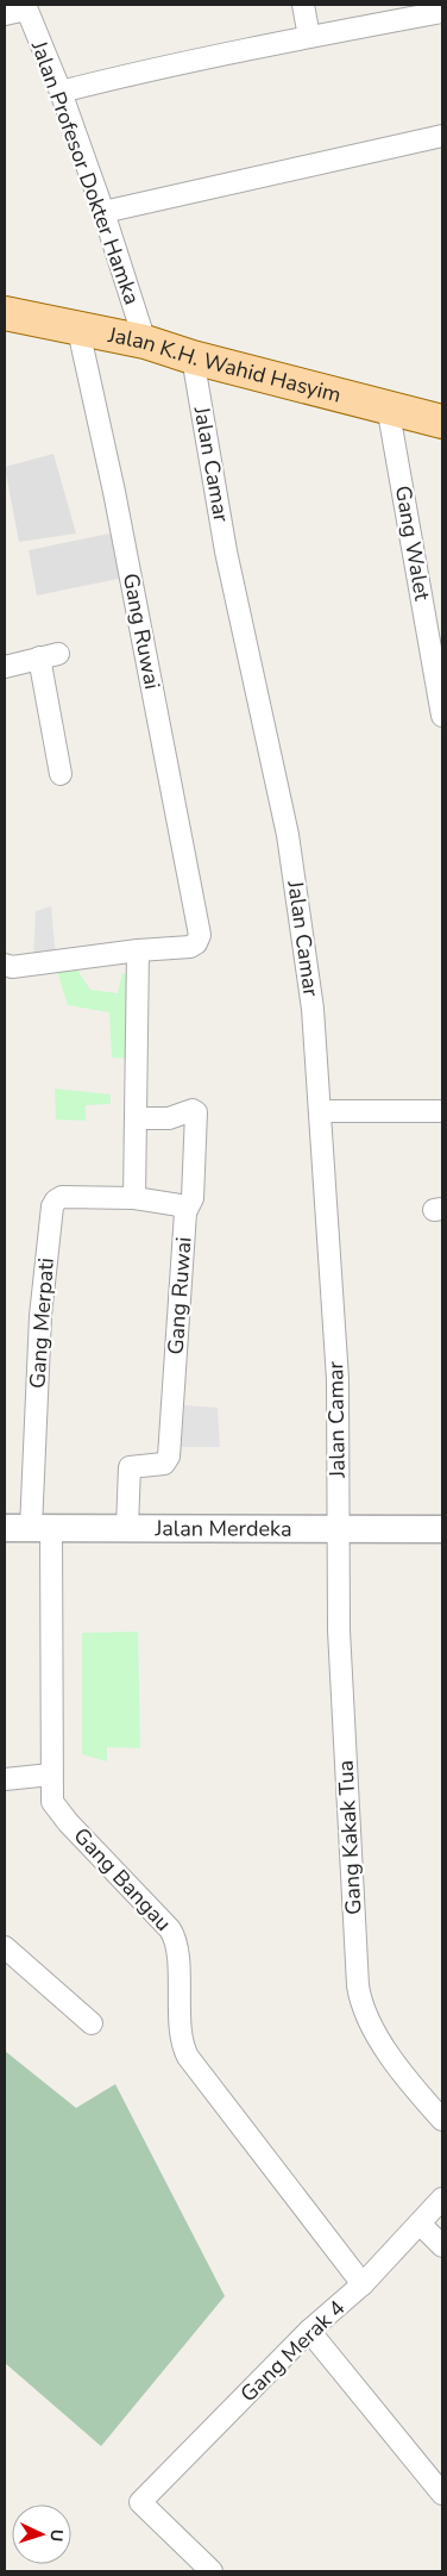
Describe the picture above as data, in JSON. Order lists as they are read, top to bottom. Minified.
{"streets":{"main road":["Jalan K.H. Wahid Hasyim"],"street":["Jalan Profesor Dokter Hamka","Jalan Camar","Gang Walet","Gang Ruwai","Gang Merpati","Jalan Merdeka","Gang Kakak Tua","Gang Bangau","Gang Merak 4"]},"crossings":[["Jalan Profesor Dokter Hamka","Jalan K.H. Wahid Hasyim"],["Jalan K.H. Wahid Hasyim","Jalan Camar"],["Jalan K.H. Wahid Hasyim","Gang Walet"],["Jalan K.H. Wahid Hasyim","Gang Ruwai"],["Jalan Camar","Jalan Merdeka"],["Jalan Camar","Gang Kakak Tua"],["Gang Ruwai","Gang Merpati"],["Gang Ruwai","Jalan Merdeka"],["Gang Merpati","Jalan Merdeka"],["Gang Merpati","Gang Bangau"],["Jalan Merdeka","Gang Kakak Tua"],["Jalan Merdeka","Gang Bangau"],["Gang Bangau","Gang Merak 4"]],"north":"right"}
